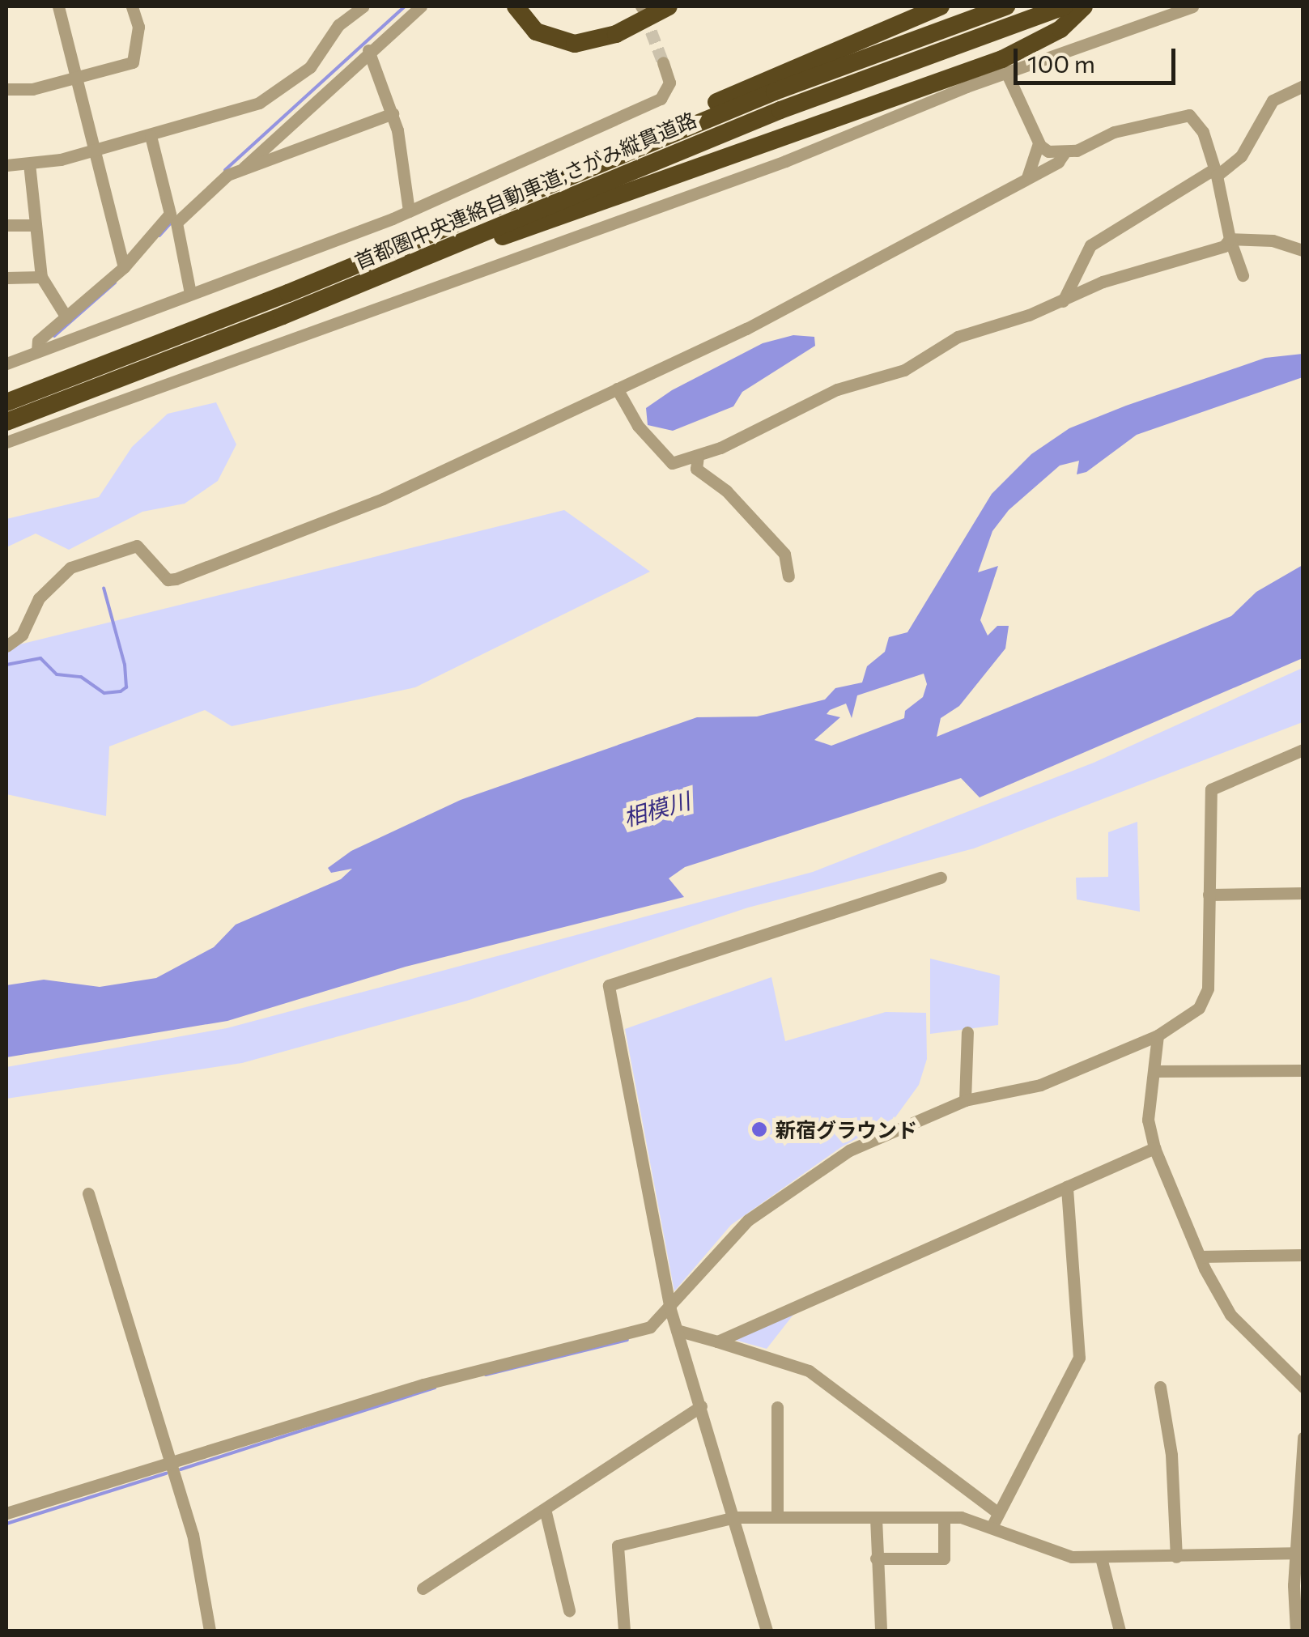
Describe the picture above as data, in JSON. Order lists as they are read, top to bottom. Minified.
{"streets":{"highway":["首都圏中央連絡自動車道;さがみ縦貫道路"]},"water":["相模川"],"places":["新宿グラウンド"],"scale_bar":"100 m"}
